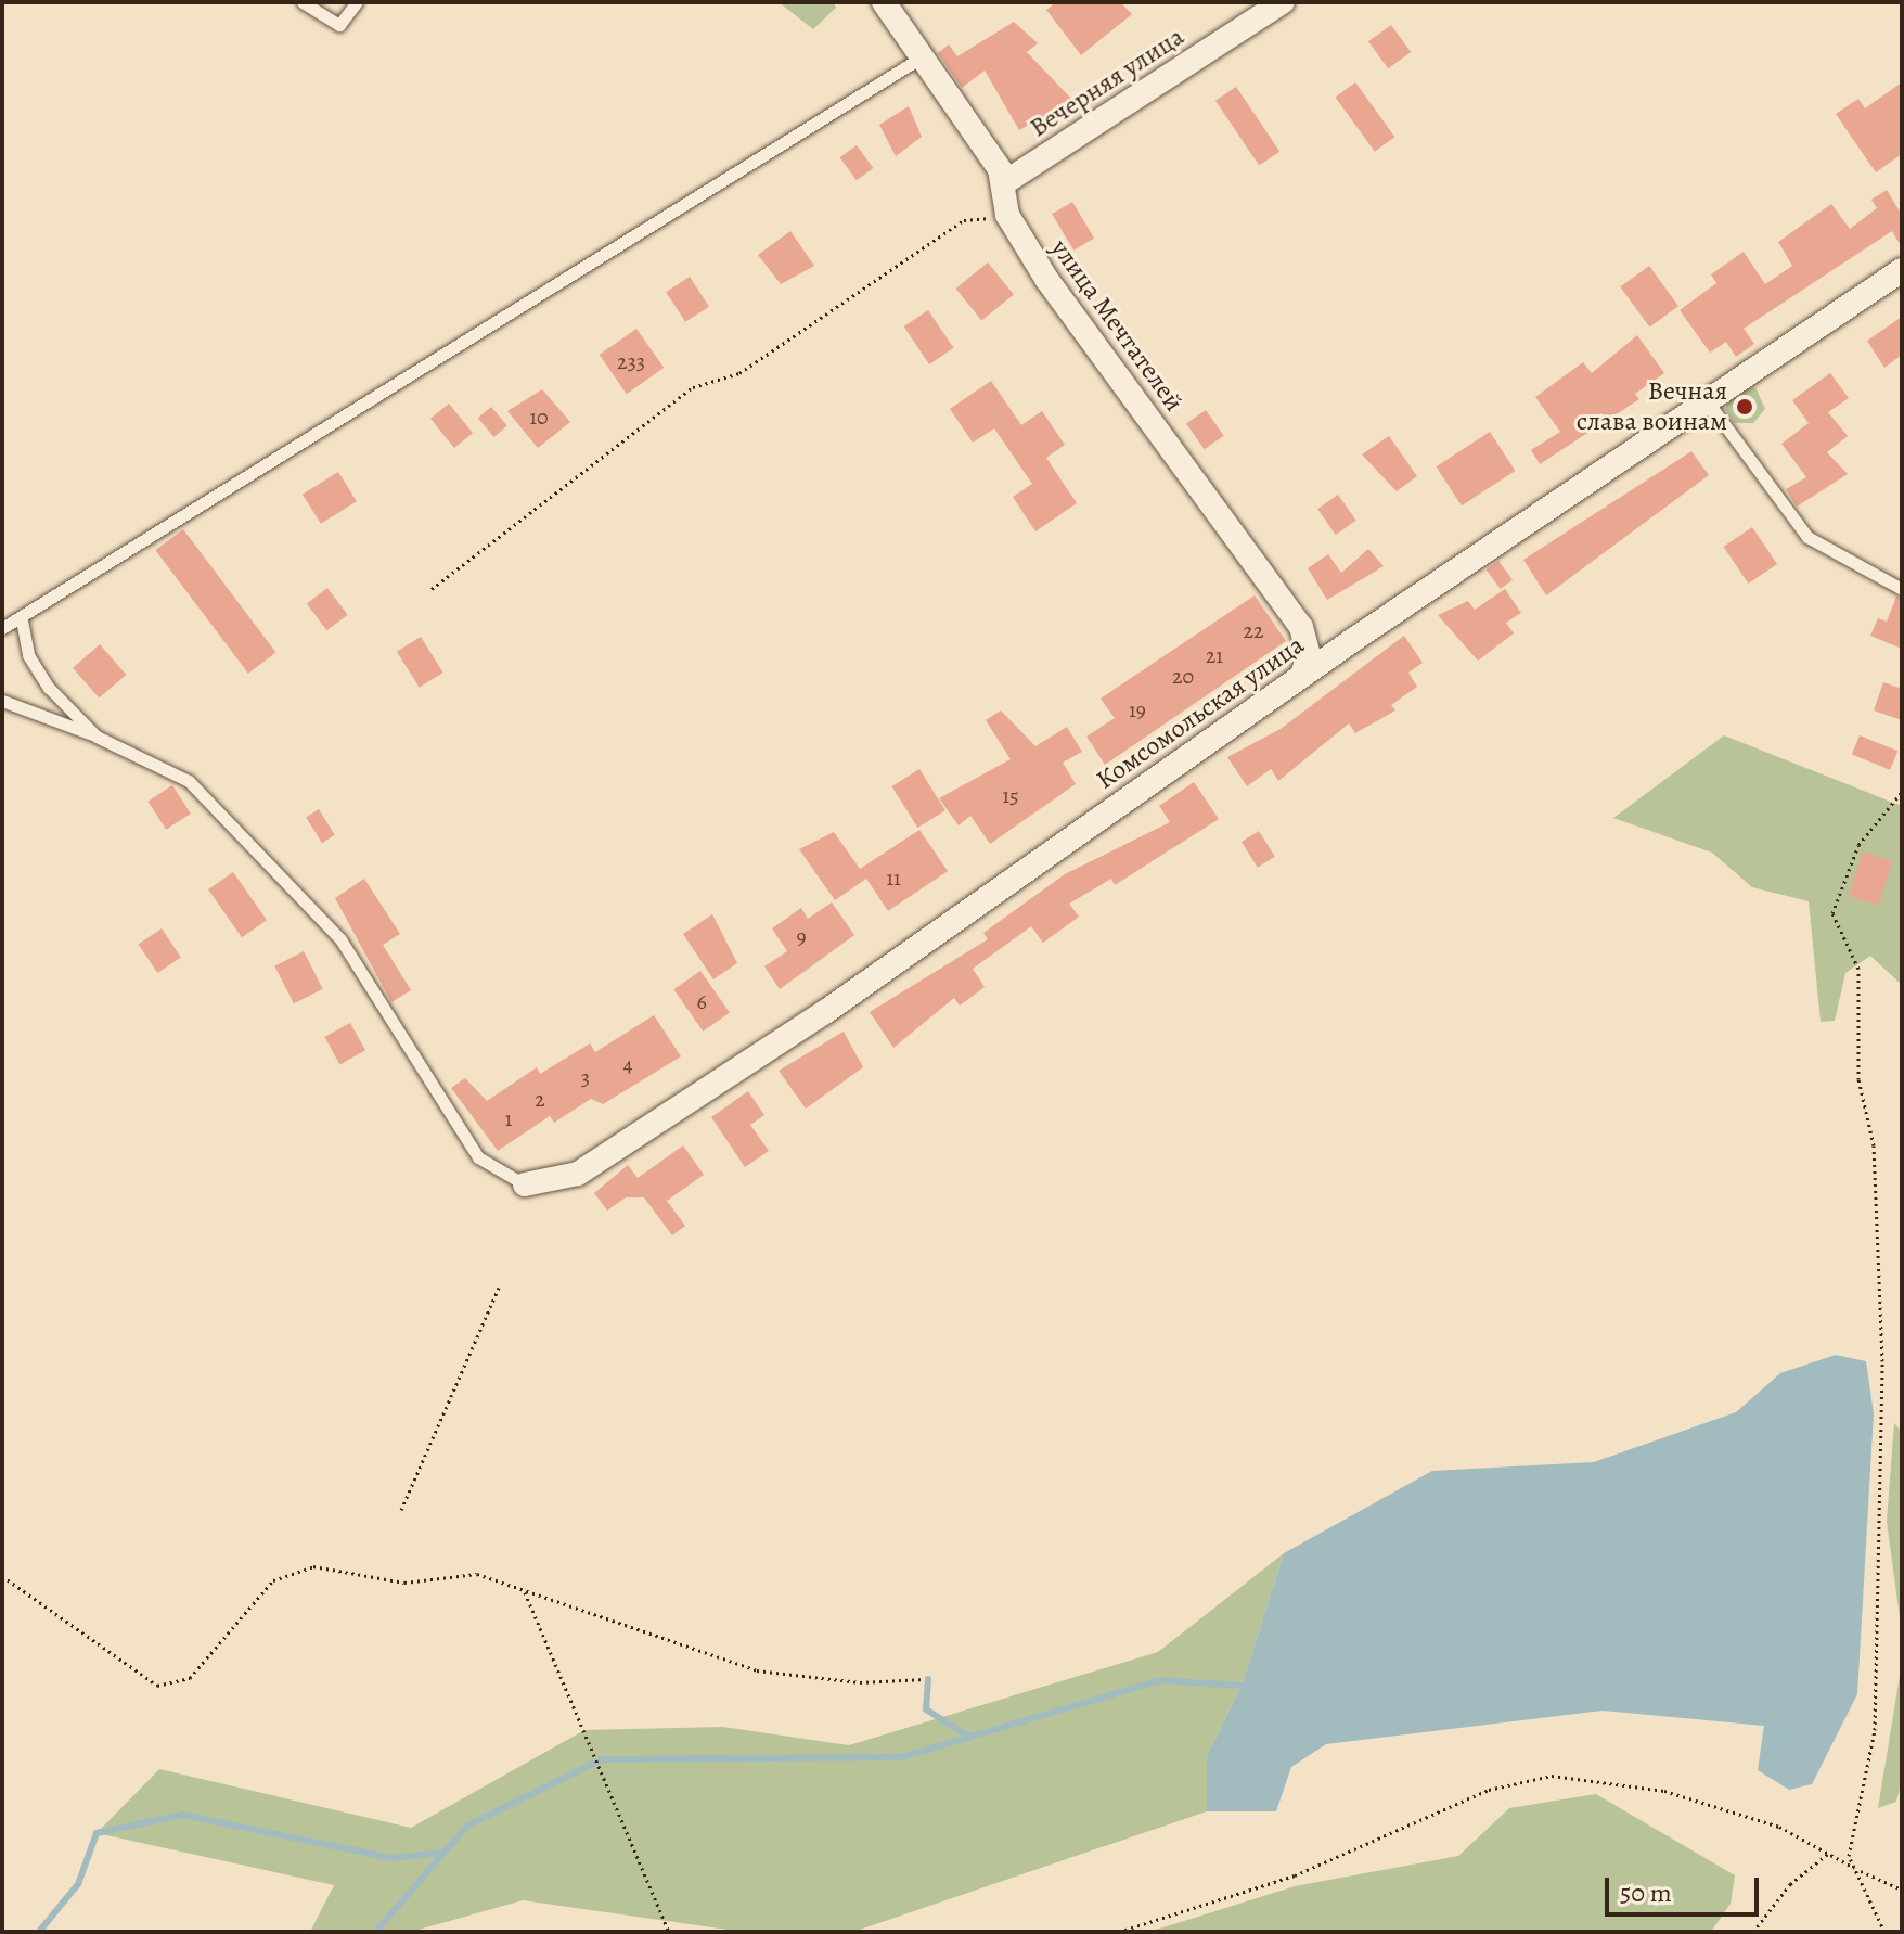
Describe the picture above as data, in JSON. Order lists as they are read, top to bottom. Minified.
{"streets":{"street":["Вечерняя улица","улица Мечтателей","Комсомольская улица"]},"places":["Вечная слава воинам"],"house_numbers":["233","10","22","21","20","19","15","11","9","6","4","3","2","1"],"scale_bar":"50 m"}
